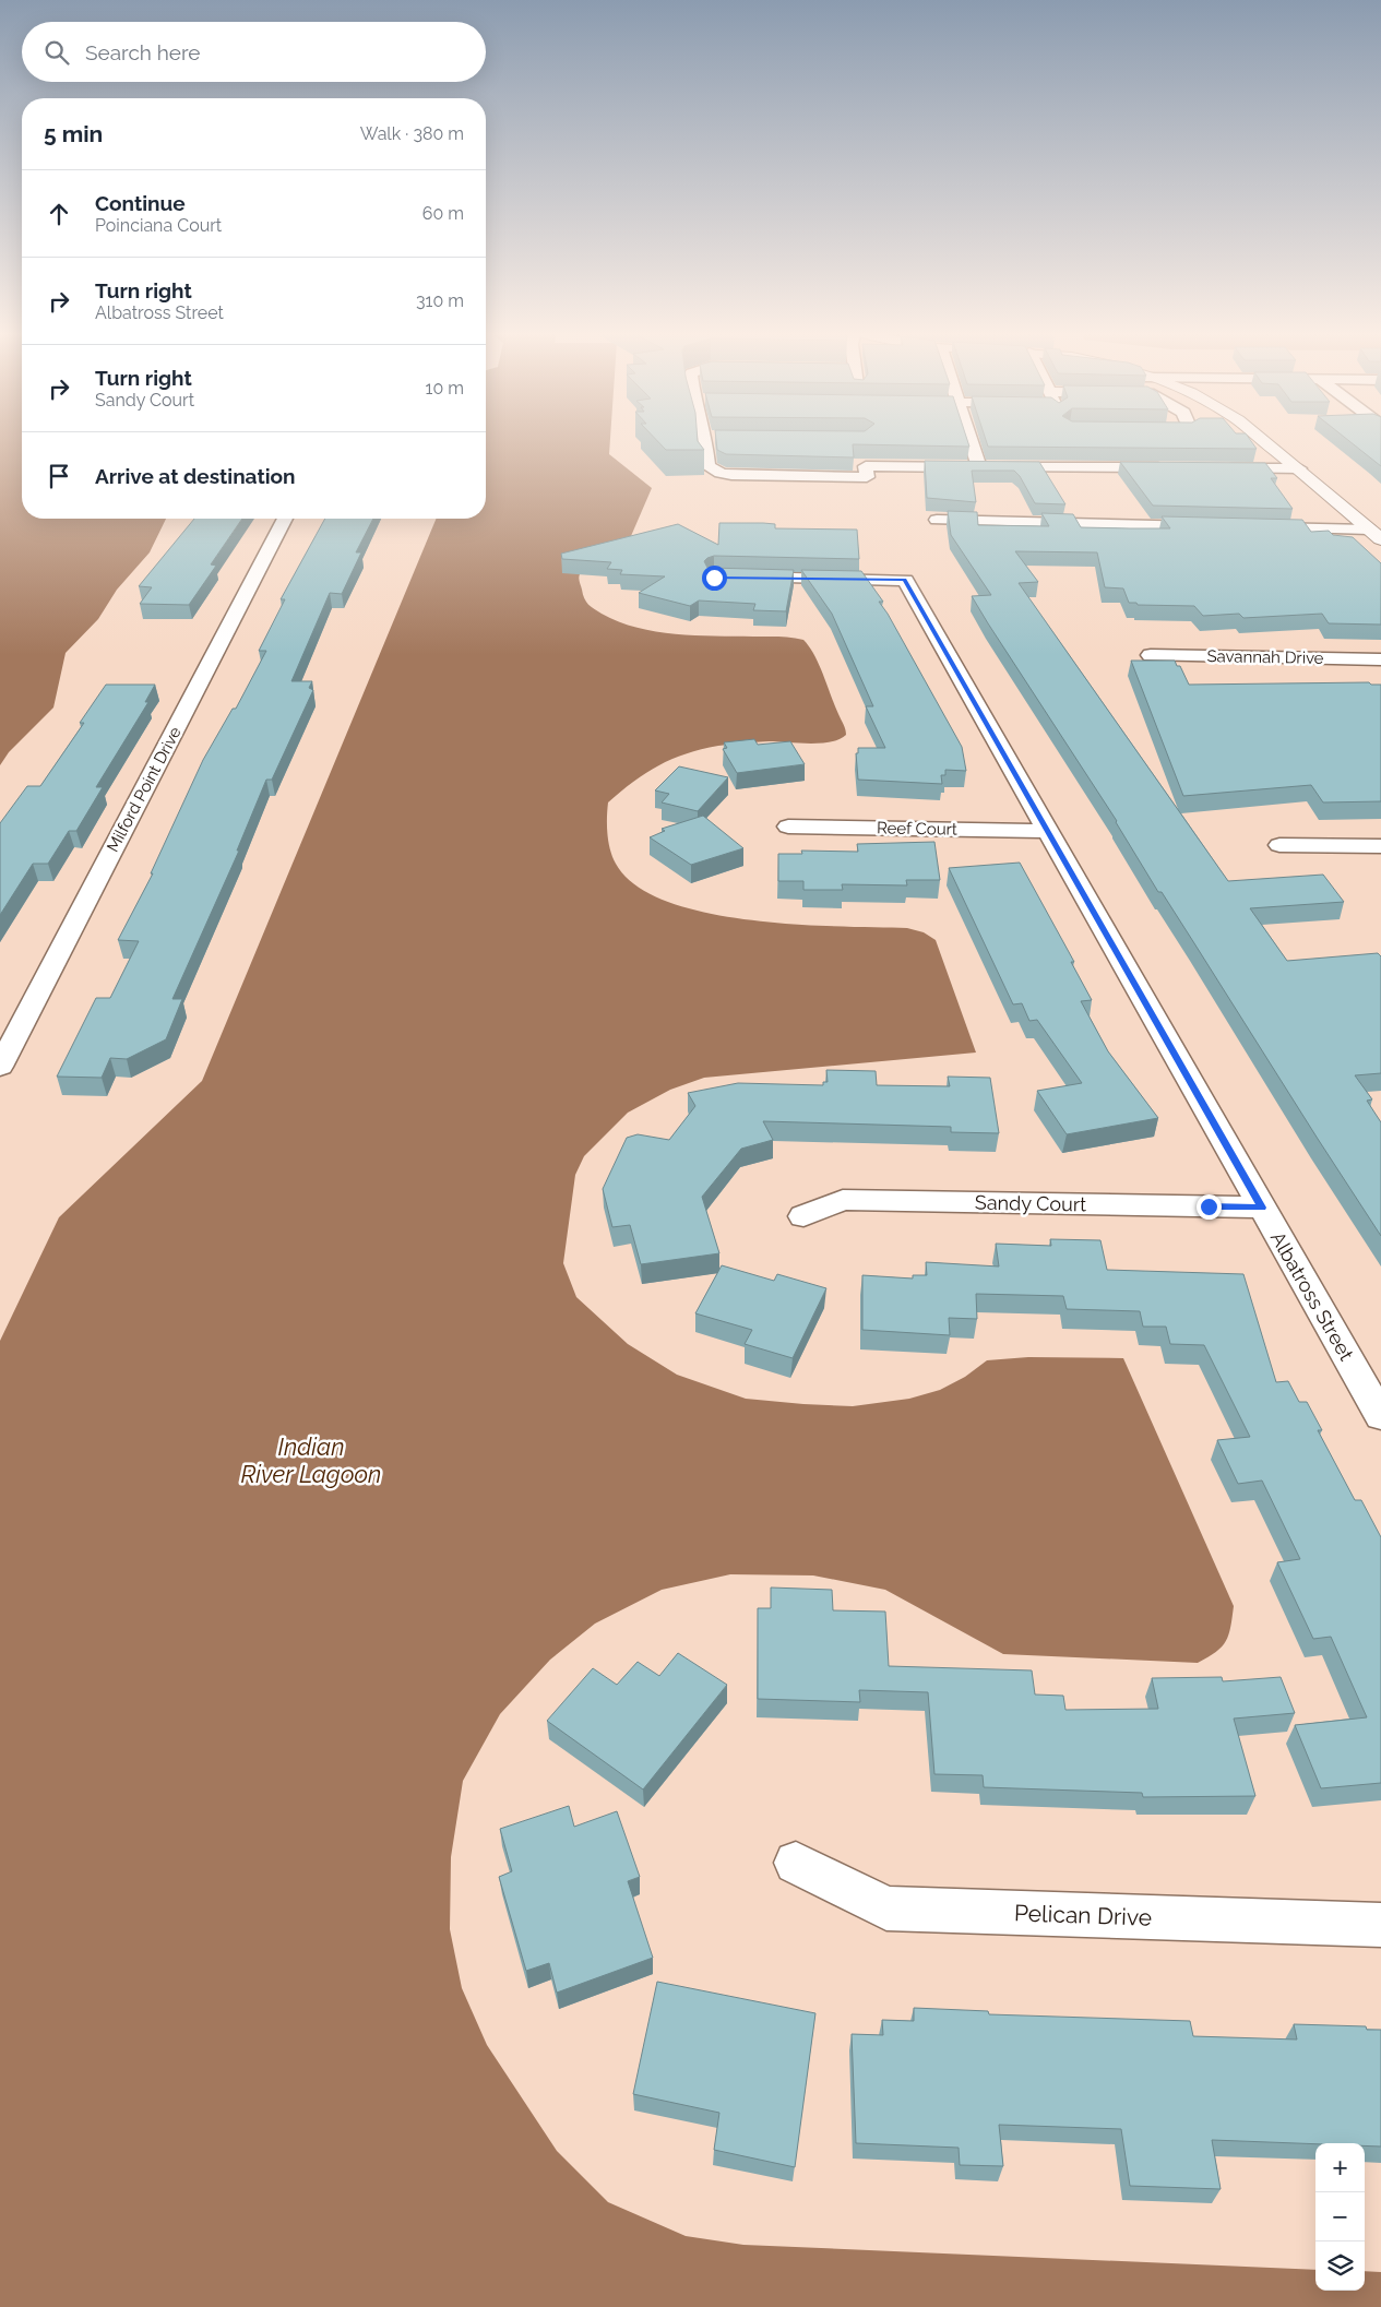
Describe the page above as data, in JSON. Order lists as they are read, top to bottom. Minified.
{"streets":{"street":["Savannah Drive","Milford Point Drive","Reef Court","Sandy Court","Albatross Street","Pelican Drive"]},"crossings":[["Reef Court","Albatross Street"],["Sandy Court","Albatross Street"]],"water":["Indian River Lagoon"],"page":{"search":"Search here","heading":["5 min","Walk · 380 m"],"list":[["Continue","Poinciana Court","60 m"],["Turn right","Albatross Street","310 m"],["Turn right","Sandy Court","10 m"],"Arrive at destination"],"map_buttons":["+","−"]}}
